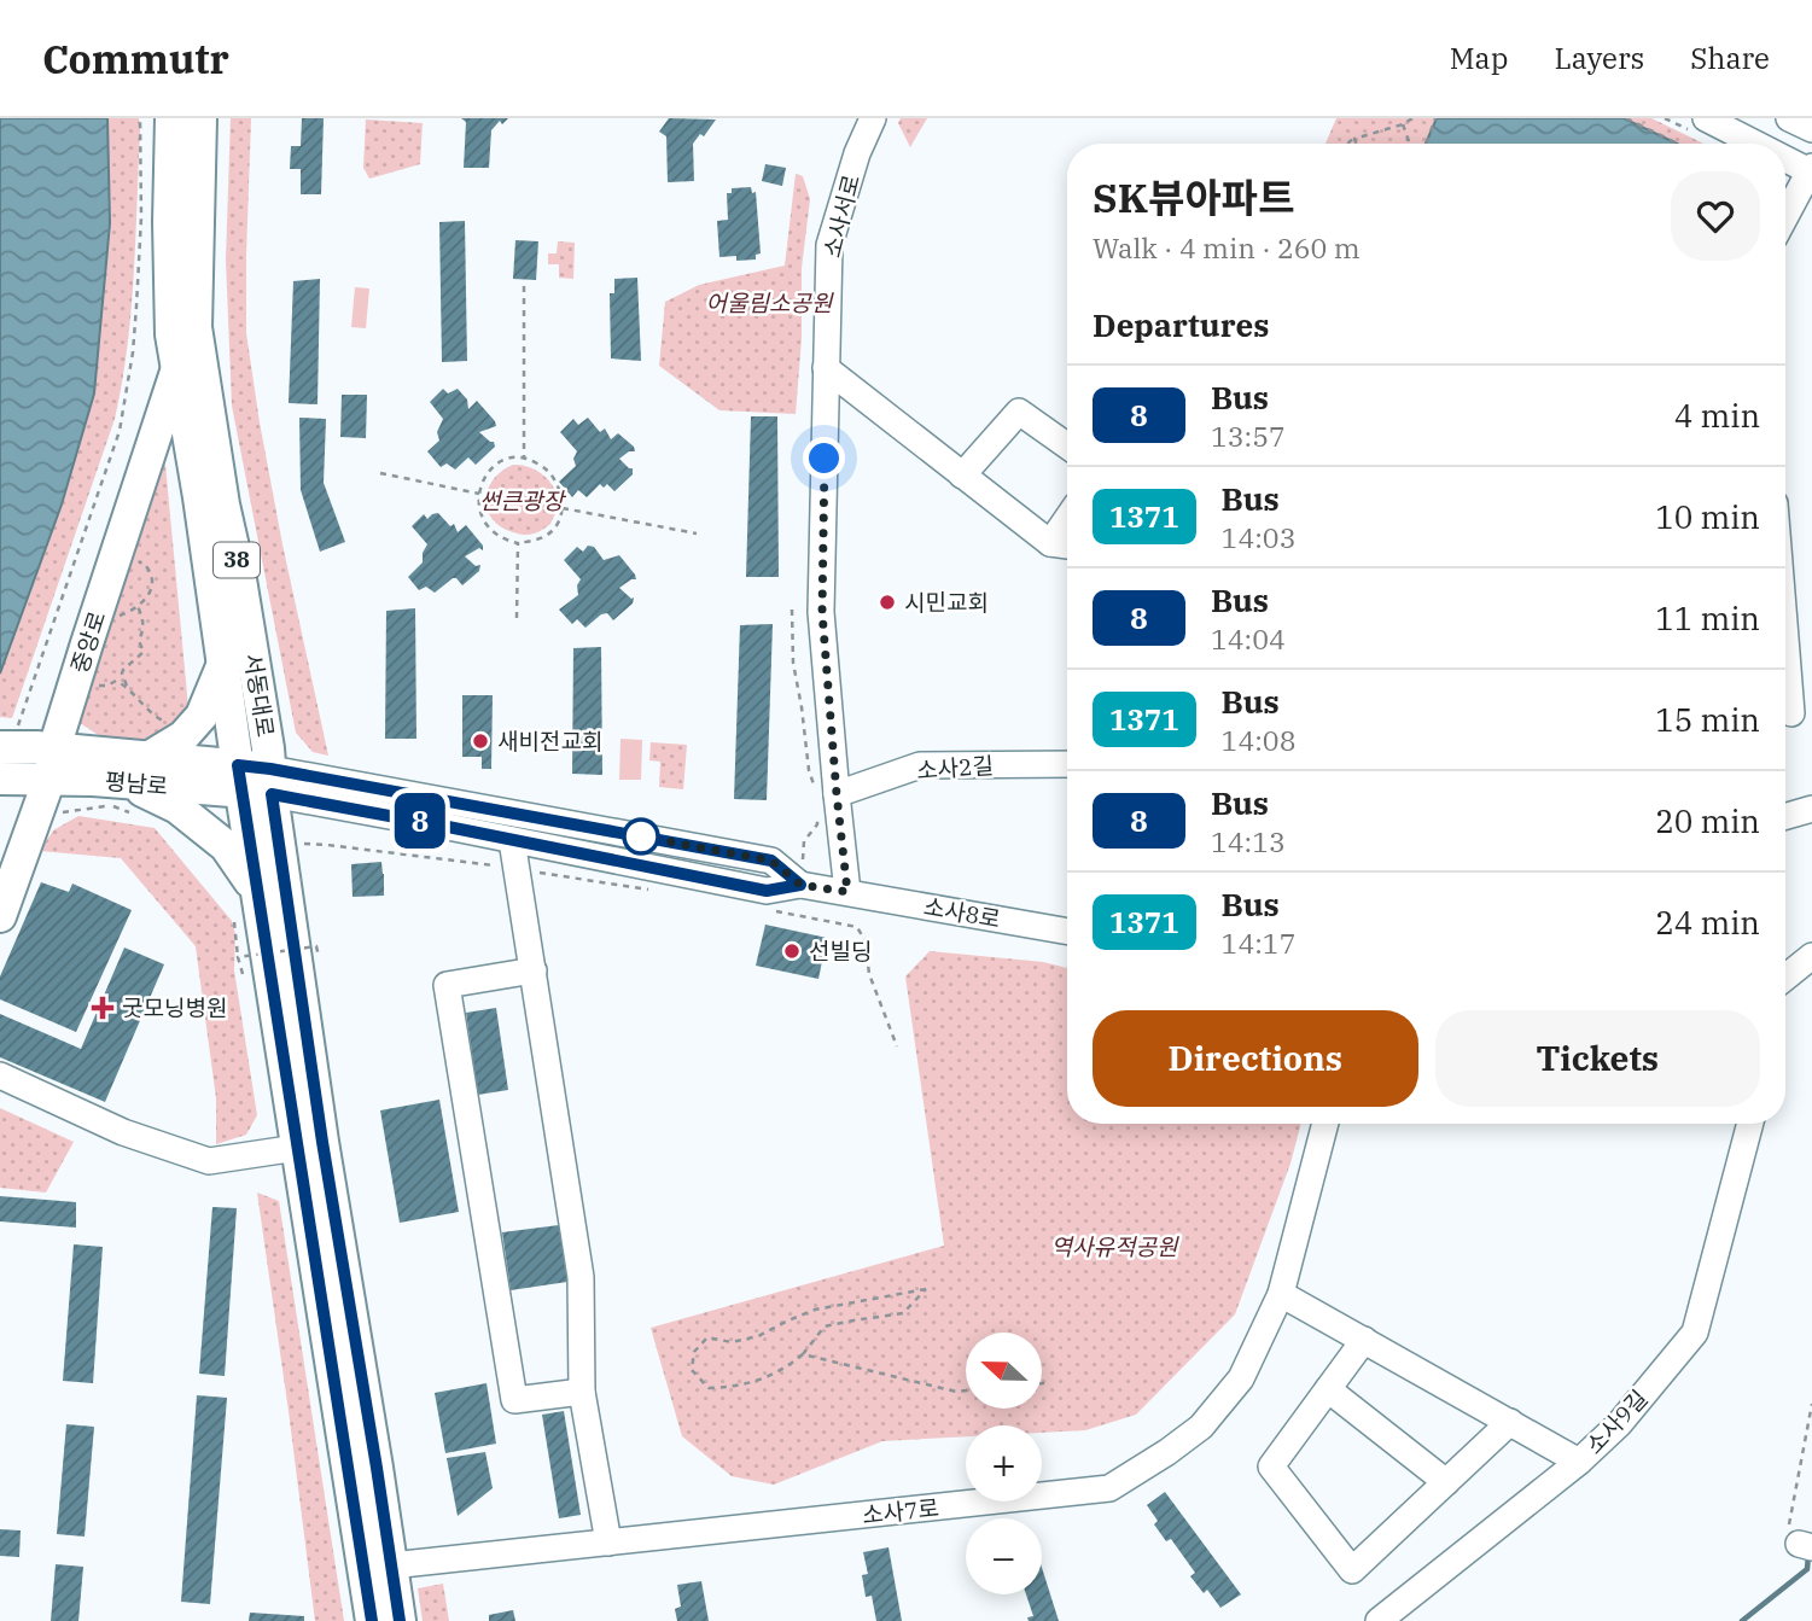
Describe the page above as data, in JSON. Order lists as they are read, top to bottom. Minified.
{"streets":{"main road":["38","중앙로","서동대로","평남로"],"street":["소사서로","소사2길","소사8로","소사9길","소사7로"]},"crossings":[["중앙로","서동대로"],["중앙로","평남로"],["서동대로","평남로"],["서동대로","소사7로"],["소사9길","소사7로"]],"parks":["어울림소공원","썬큰광장","역사유적공원"],"places":{"other":["시민교회","새비전교회","선빌딩"],"health":["굿모닝병원"]},"lines":["bus line 8"],"north":"left","page":{"header":"Commutr","nav":["Map","Layers","Share"],"on_map":"8","heading":[["SK뷰아파트","Walk · 4 min · 260 m"],"Departures"],"list":[{"mark":"8","name":"Bus","note":"13:57","value":"4 min"},{"mark":"1371","name":"Bus","note":"14:03","value":"10 min"},{"mark":"8","name":"Bus","note":"14:04","value":"11 min"},{"mark":"1371","name":"Bus","note":"14:08","value":"15 min"},{"mark":"8","name":"Bus","note":"14:13","value":"20 min"},{"mark":"1371","name":"Bus","note":"14:17","value":"24 min"}],"buttons":["Directions","Tickets"],"map_buttons":["+","−"]}}
